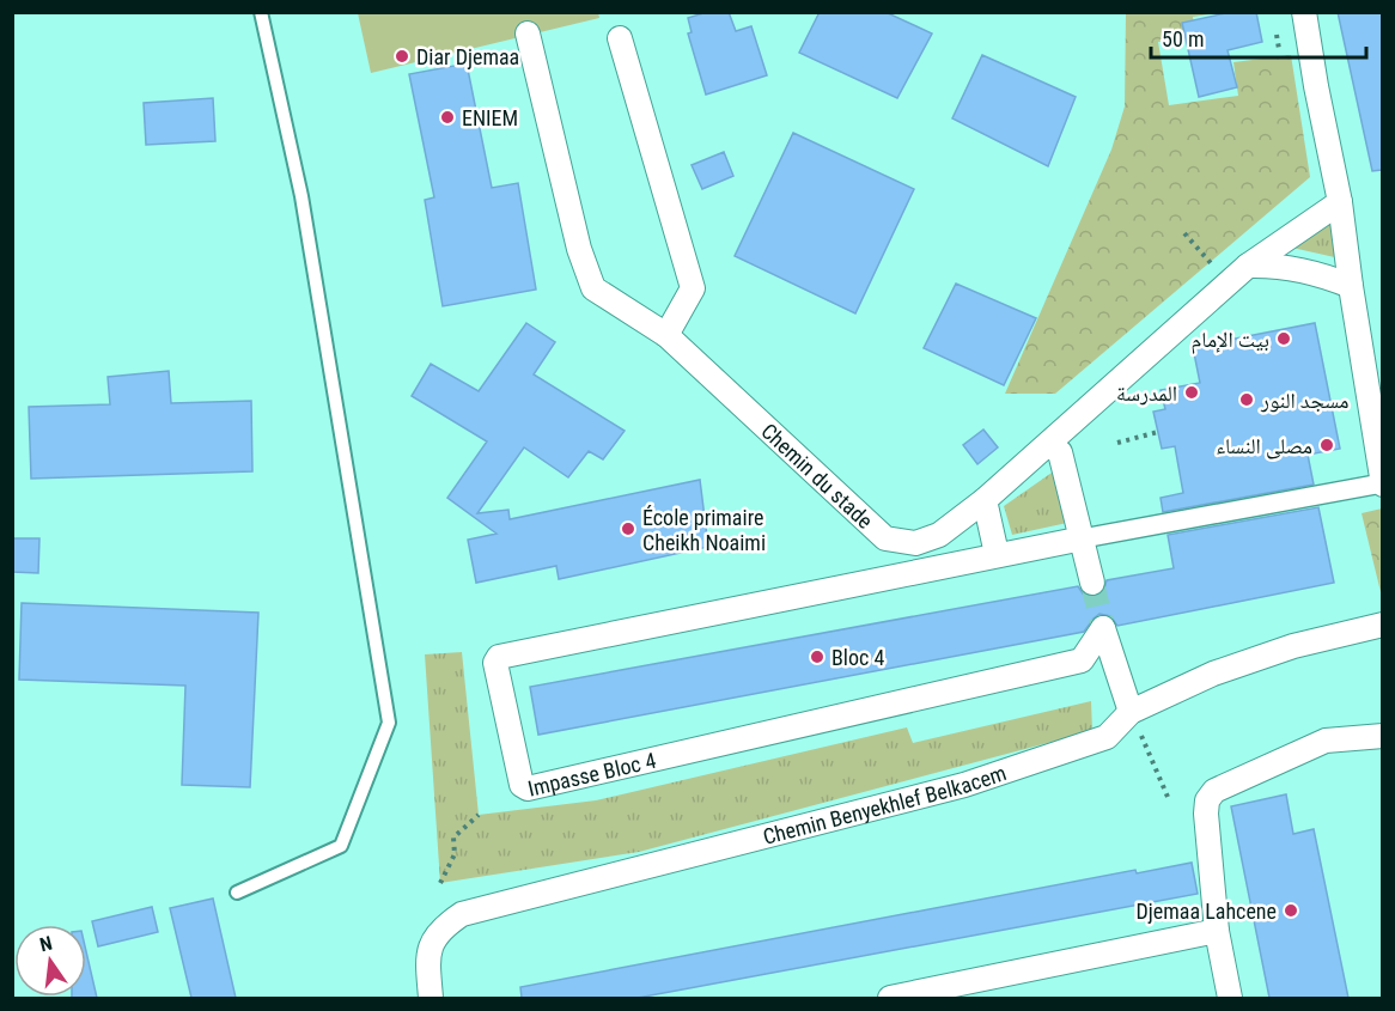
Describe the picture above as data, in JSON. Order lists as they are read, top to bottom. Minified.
{"streets":{"street":["Chemin du stade","Impasse Bloc 4","Chemin Benyekhlef Belkacem"]},"crossings":[["Impasse Bloc 4","Chemin Benyekhlef Belkacem"]],"places":["Diar Djemaa","ENIEM","بيت الإمام","المدرسة","مسجد النور","مصلى النساء","École primaire Cheikh Noaimi","Bloc 4","Djemaa Lahcene"],"scale_bar":"50 m","north":"top"}
